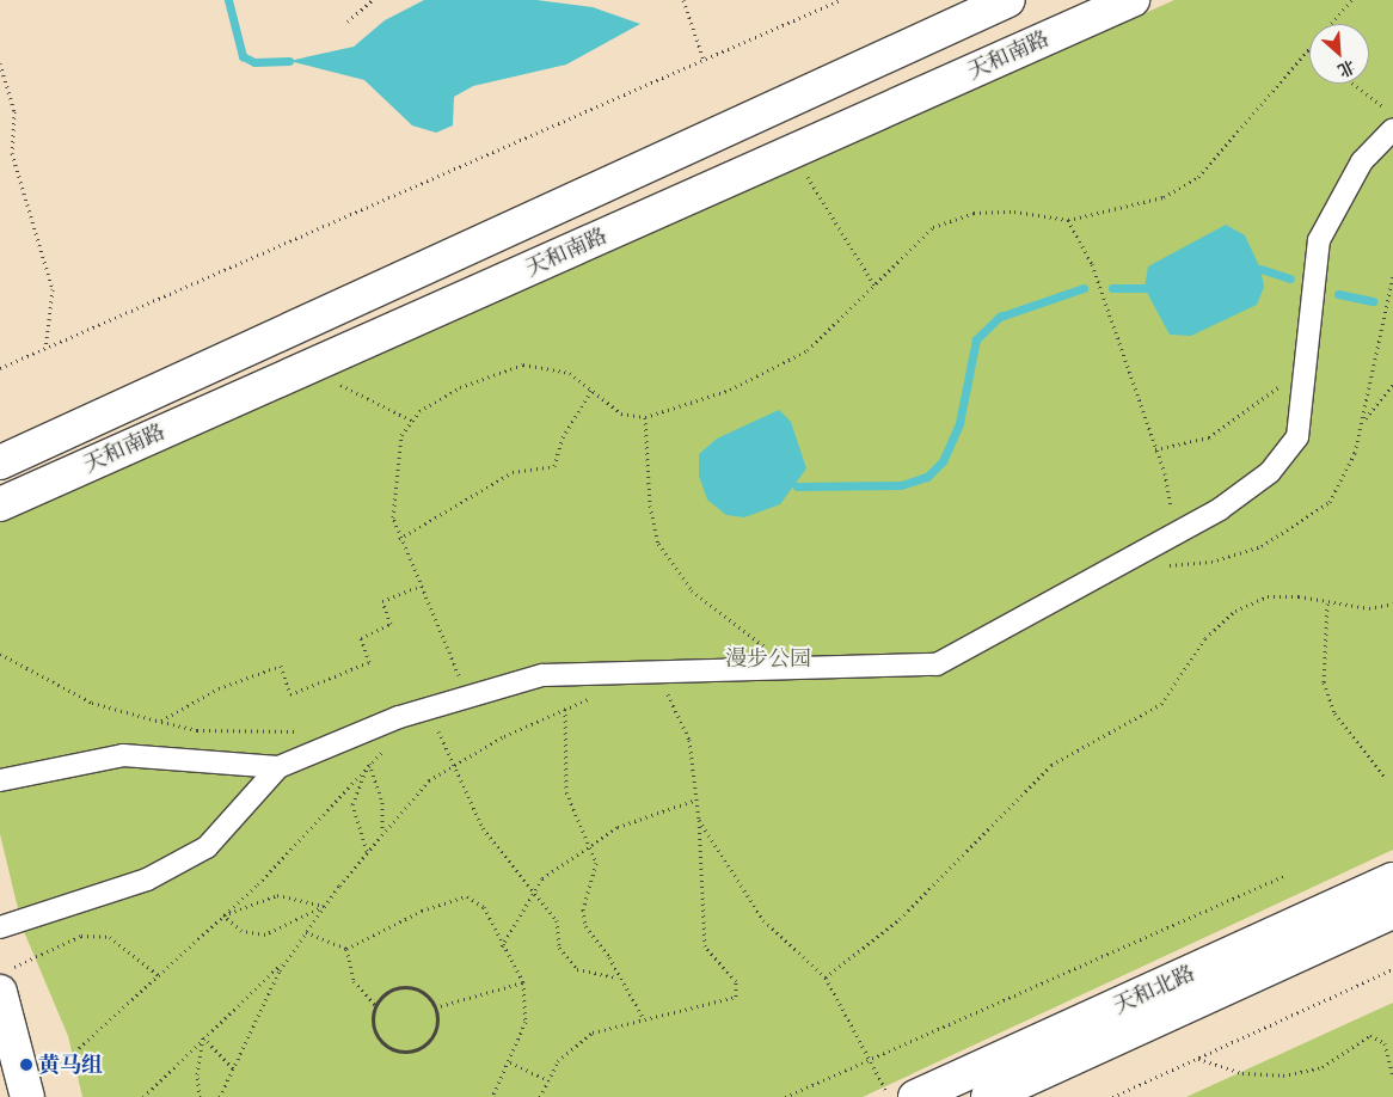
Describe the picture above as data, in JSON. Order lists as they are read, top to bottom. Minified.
{"streets":{"street":["天和南路","天和北路"]},"parks":["漫步公园"],"places":["黄马组"],"north":"bottom right"}
